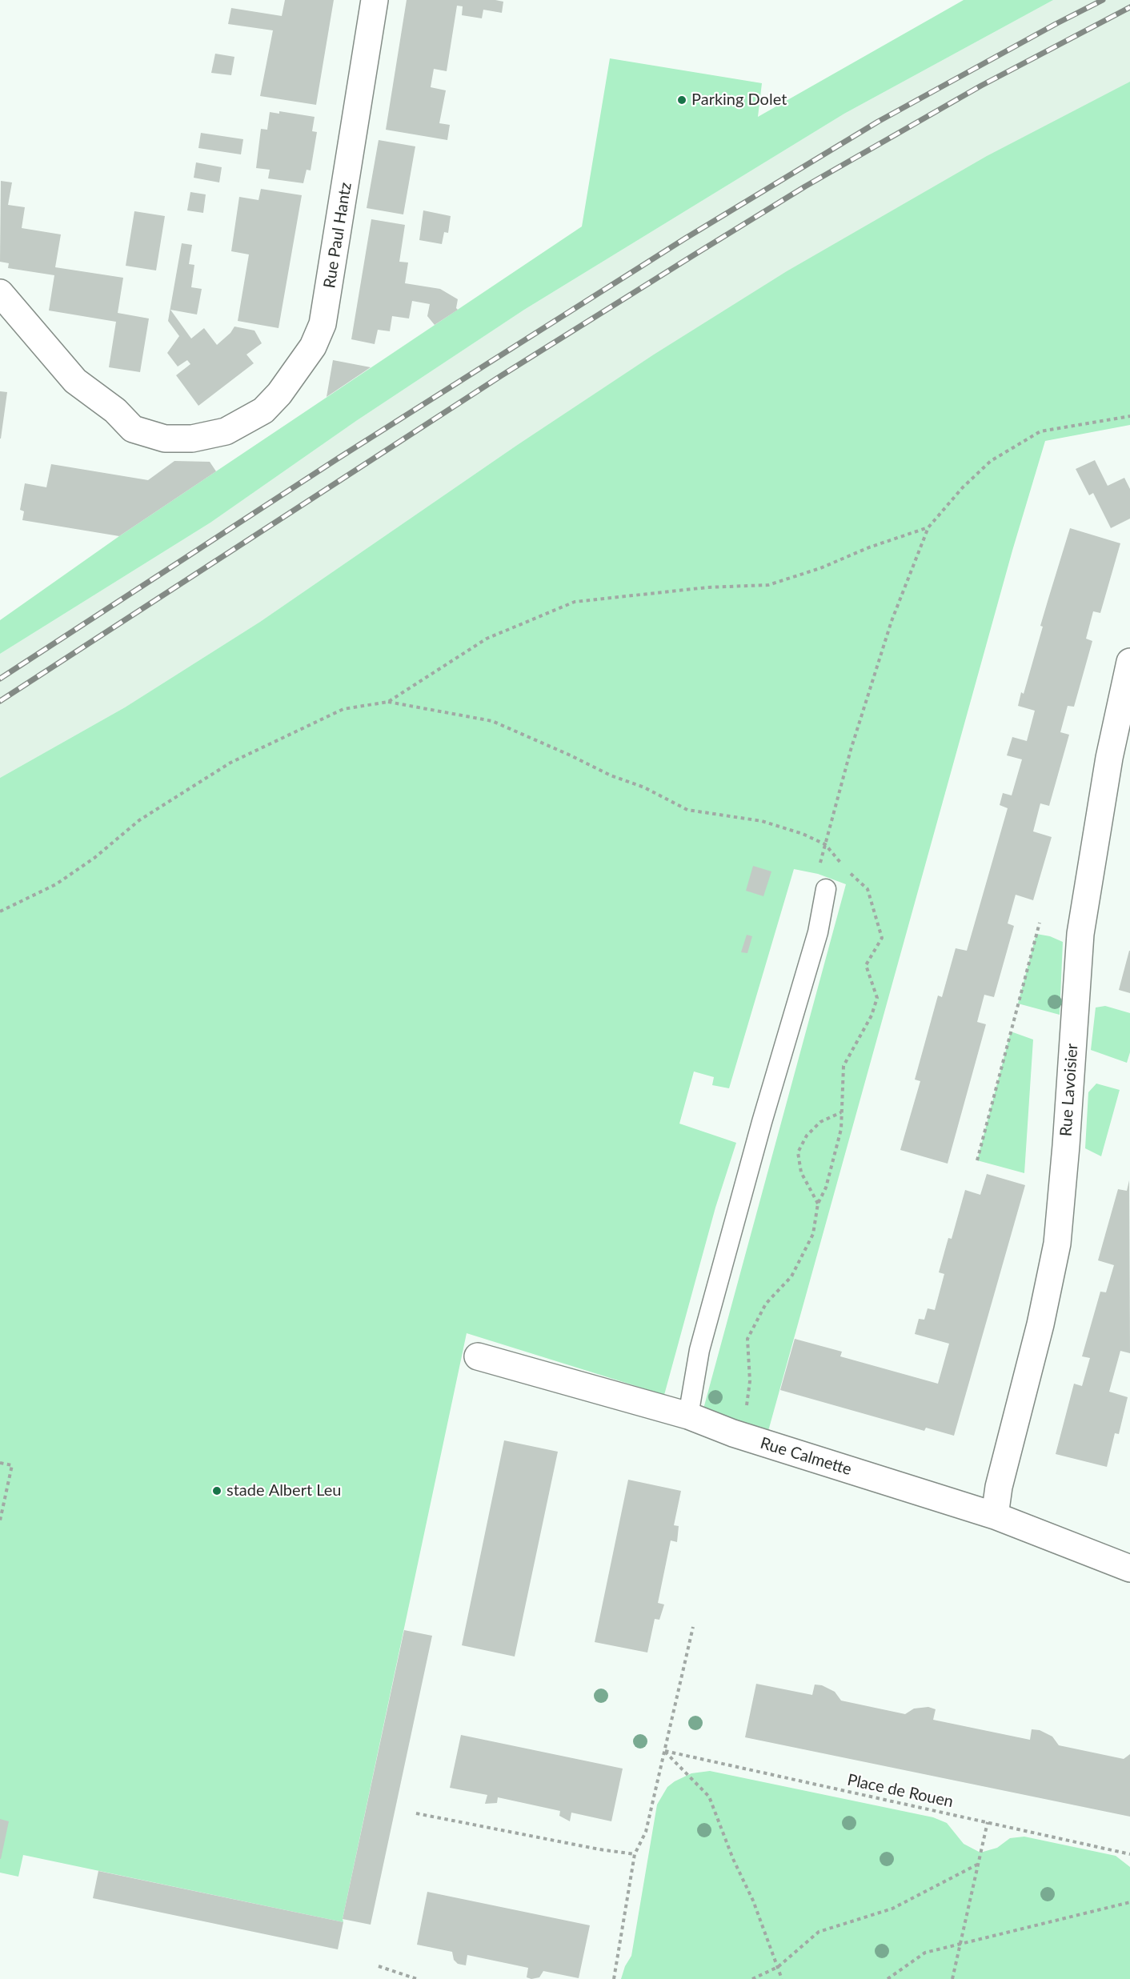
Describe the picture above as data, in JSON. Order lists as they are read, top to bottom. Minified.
{"streets":{"street":["Rue Paul Hantz","Rue Lavoisier","Rue Calmette"],"path":["Place de Rouen"]},"crossings":[["Rue Lavoisier","Rue Calmette"]],"places":["Parking Dolet","stade Albert Leu"]}
